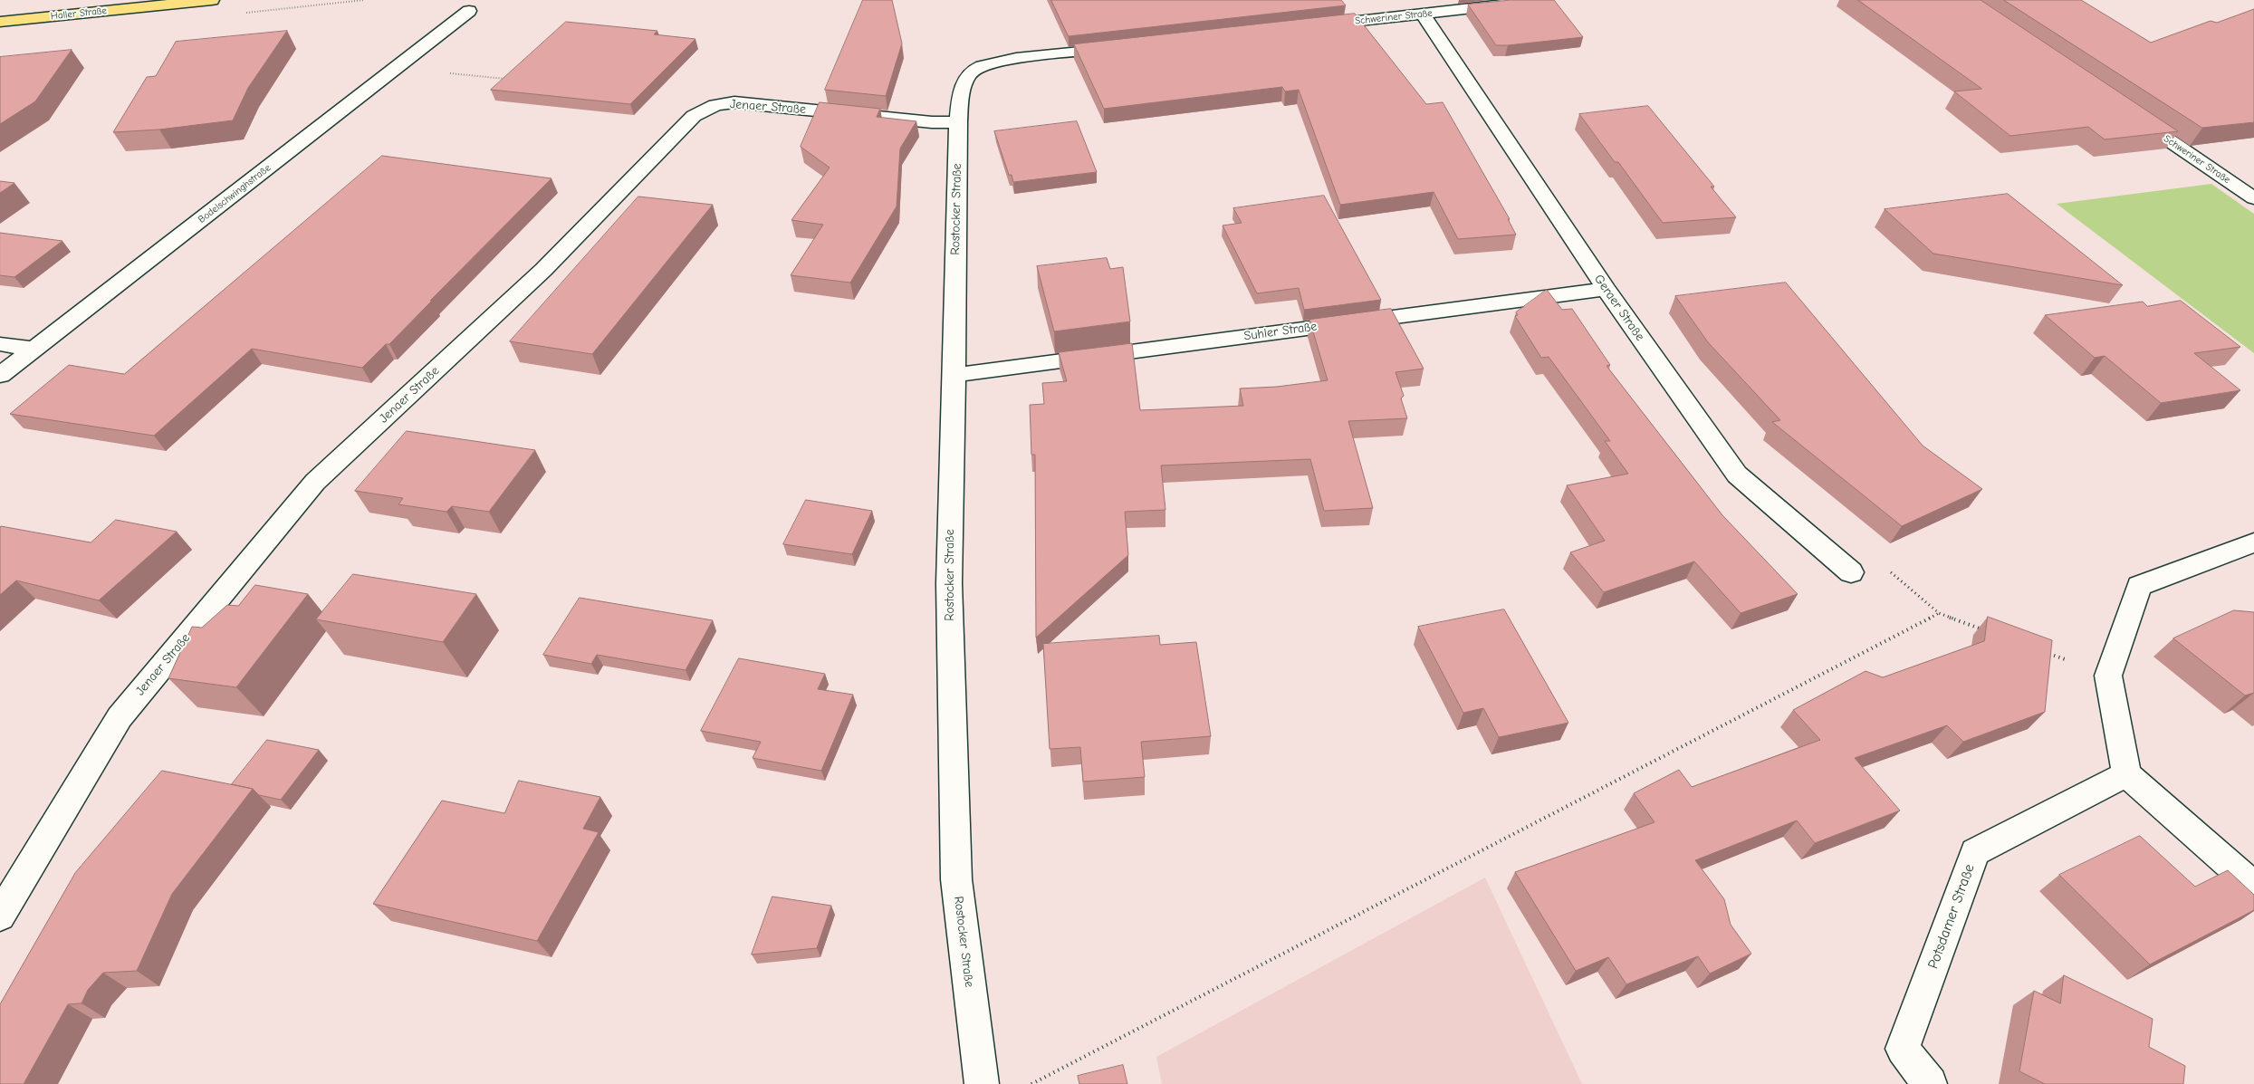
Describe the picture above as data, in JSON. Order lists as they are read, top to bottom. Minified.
{"streets":{"main road":["Haller Straße"],"street":["Schweriner Straße","Jenaer Straße","Bodelschwinghstraße","Rostocker Straße","Geraer Straße","Suhler Straße","Potsdamer Straße"]},"crossings":[["Schweriner Straße","Geraer Straße"],["Jenaer Straße","Rostocker Straße"],["Rostocker Straße","Suhler Straße"],["Geraer Straße","Suhler Straße"]]}
